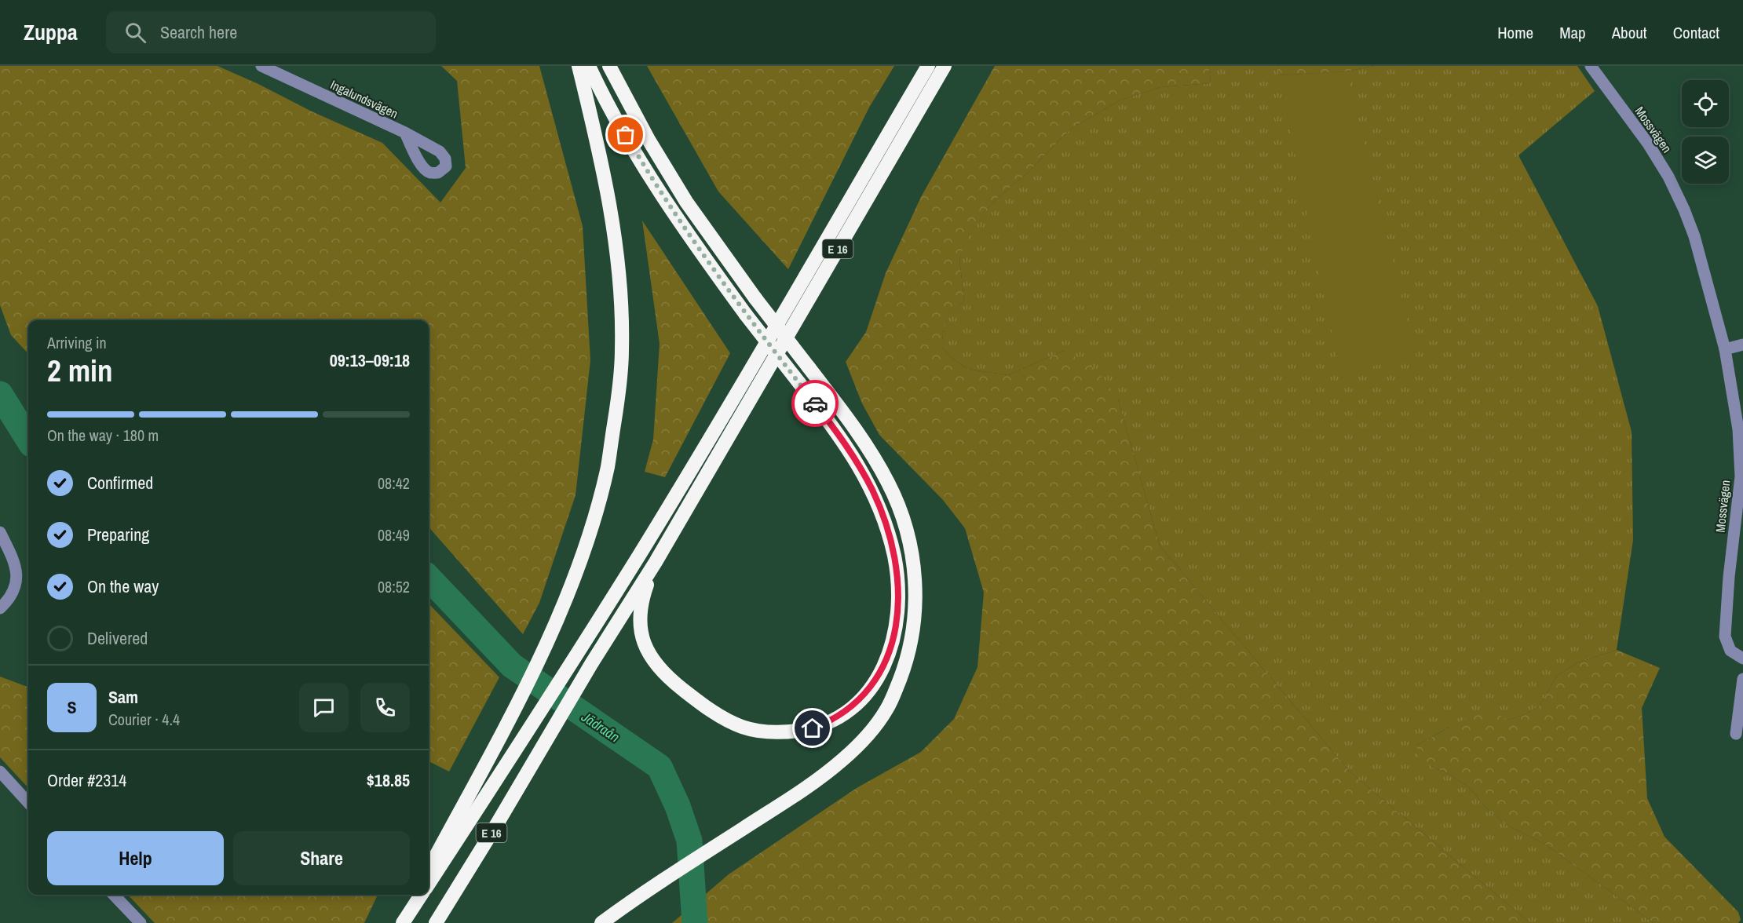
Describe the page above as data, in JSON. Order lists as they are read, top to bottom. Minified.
{"streets":{"highway":["E 16"],"street":["Ingalundsvägen","Mossvägen"]},"water":["Jädraån"],"page":{"header":"Zuppa","search":"Search here","nav":["Home","Map","About","Contact"],"heading":["2 min","Arriving in","09:13–09:18"],"panel":["Sam","Courier · 4.4","Order #2314","$18.85"],"bar":"On the way · 180 m","list":[["Confirmed","08:42"],["Preparing","08:49"],["On the way","08:52"],"Delivered"],"round":"S","buttons":["Help","Share"]}}
